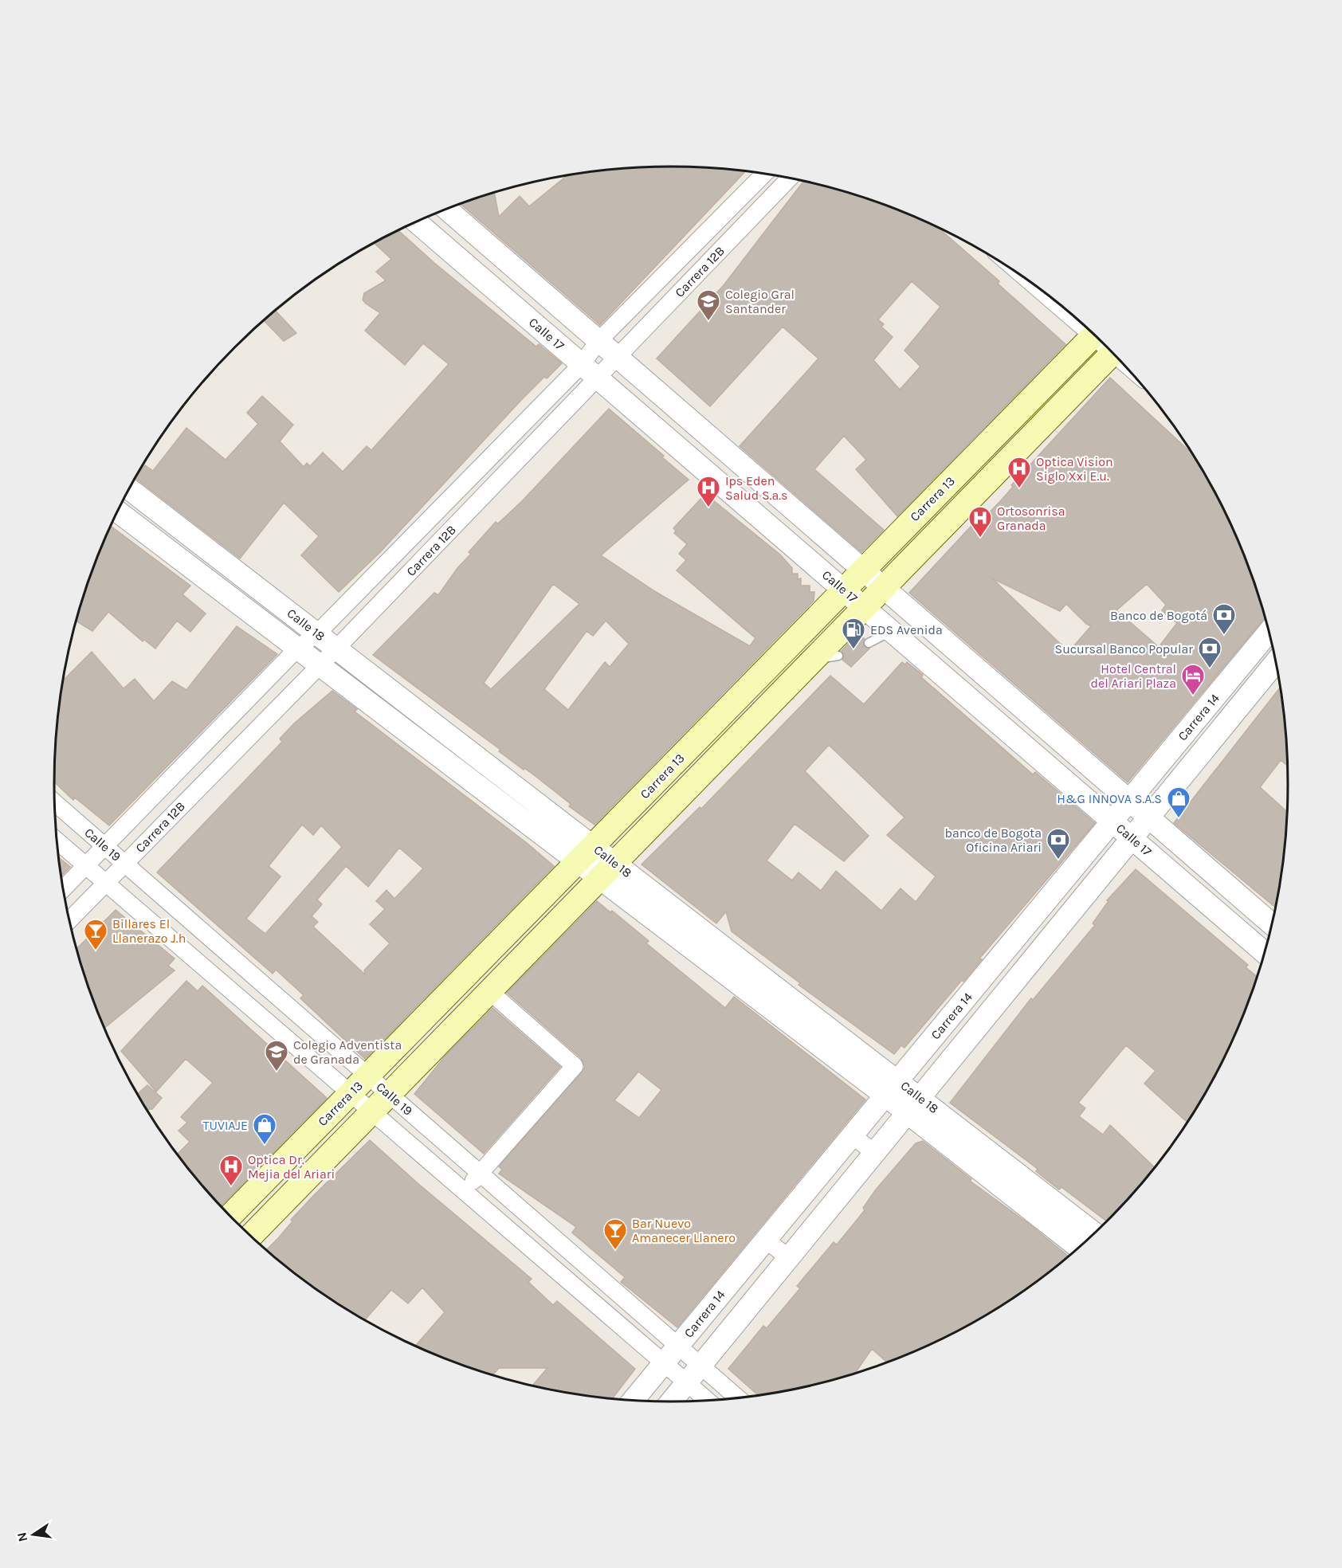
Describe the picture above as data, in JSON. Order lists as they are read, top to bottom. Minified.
{"streets":{"main road":["Carrera 13"],"street":["Carrera 12B","Calle 17","Calle 18","Carrera 14","Calle 19"]},"crossings":[["Carrera 12B","Calle 17"],["Carrera 12B","Calle 18"],["Carrera 12B","Calle 19"],["Calle 17","Carrera 13"],["Calle 17","Carrera 14"],["Carrera 13","Calle 18"],["Carrera 13","Calle 19"],["Calle 18","Carrera 14"],["Carrera 14","Calle 19"]],"places":{"school or university":["Colegio Gral Santander","Colegio Adventista de Granada"],"hospital":["Optica Vision Siglo Xxi E.u.","Ips Eden Salud S.a.s","Ortosonrisa Granada","Optica Dr. Mejia del Ariari"],"bank":["Banco de Bogotá","Sucursal Banco Popular","banco de Bogota Oficina Ariari"],"fuel station":["EDS Avenida"],"hotel":["Hotel Central del Ariari Plaza"],"shop":["H&G INNOVA S.A.S","TUVIAJE"],"bar":["Billares El Llanerazo J.h","Bar Nuevo Amanecer Llanero"]},"north":"left"}
